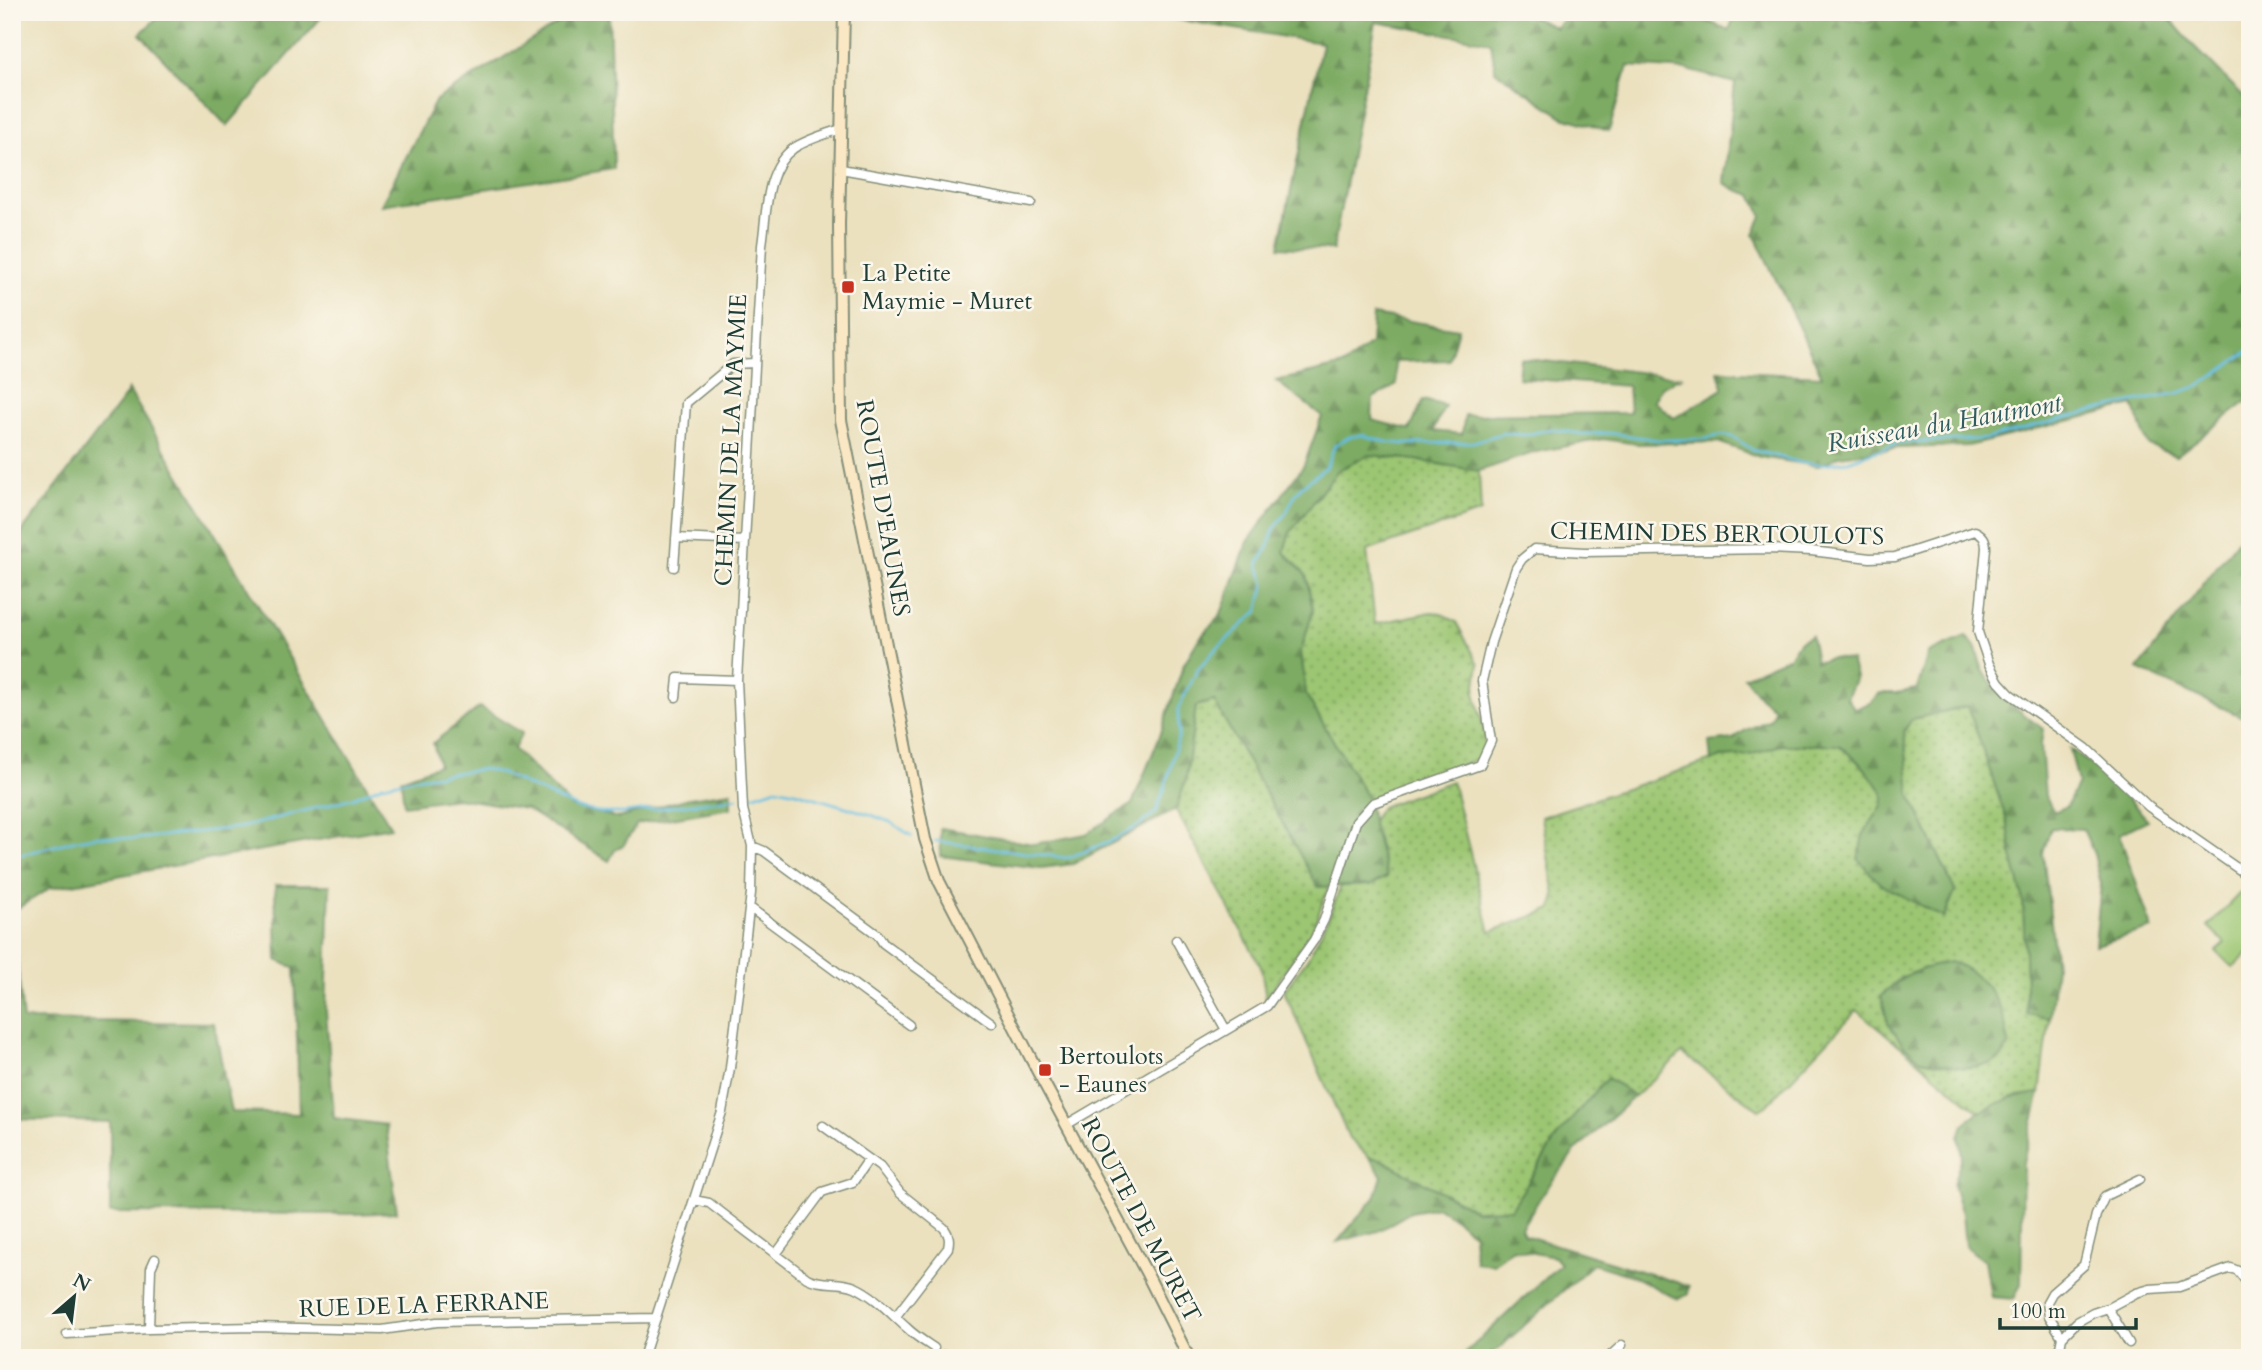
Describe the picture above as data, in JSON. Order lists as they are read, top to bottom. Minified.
{"streets":{"main road":["ROUTE D'EAUNES","ROUTE DE MURET"],"street":["CHEMIN DE LA MAYMIE","CHEMIN DES BERTOULOTS","RUE DE LA FERRANE"]},"crossings":[["CHEMIN DE LA MAYMIE","ROUTE D'EAUNES"],["CHEMIN DE LA MAYMIE","RUE DE LA FERRANE"],["ROUTE D'EAUNES","ROUTE DE MURET"],["CHEMIN DES BERTOULOTS","ROUTE DE MURET"]],"water":["Ruisseau du Hautmont"],"places":{"transit":["La Petite Maymie - Muret","Bertoulots - Eaunes"]},"scale_bar":"100 m","north":"top right"}
